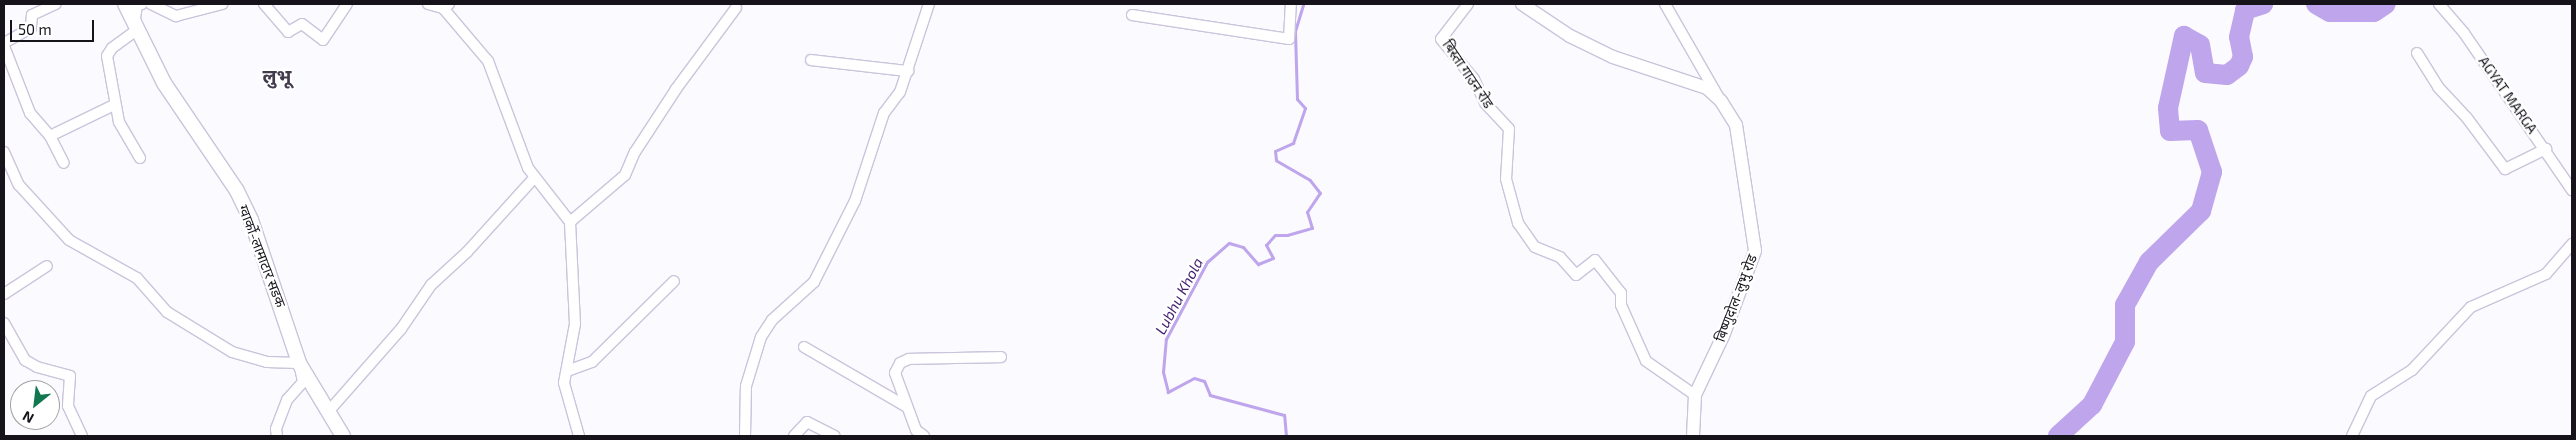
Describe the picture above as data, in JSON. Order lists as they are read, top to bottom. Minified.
{"streets":{"main road":["ग्वार्को-लामाटार सडक"],"street":["बिस्ता गाउन रोड","AGYAT MARGA","बिष्णुदोल-लुभु रोड"]},"crossings":[["बिस्ता गाउन रोड","बिष्णुदोल-लुभु रोड"]],"districts":["लुभू"],"water":["Lubhu Khola"],"scale_bar":"50 m","north":"bottom left"}
